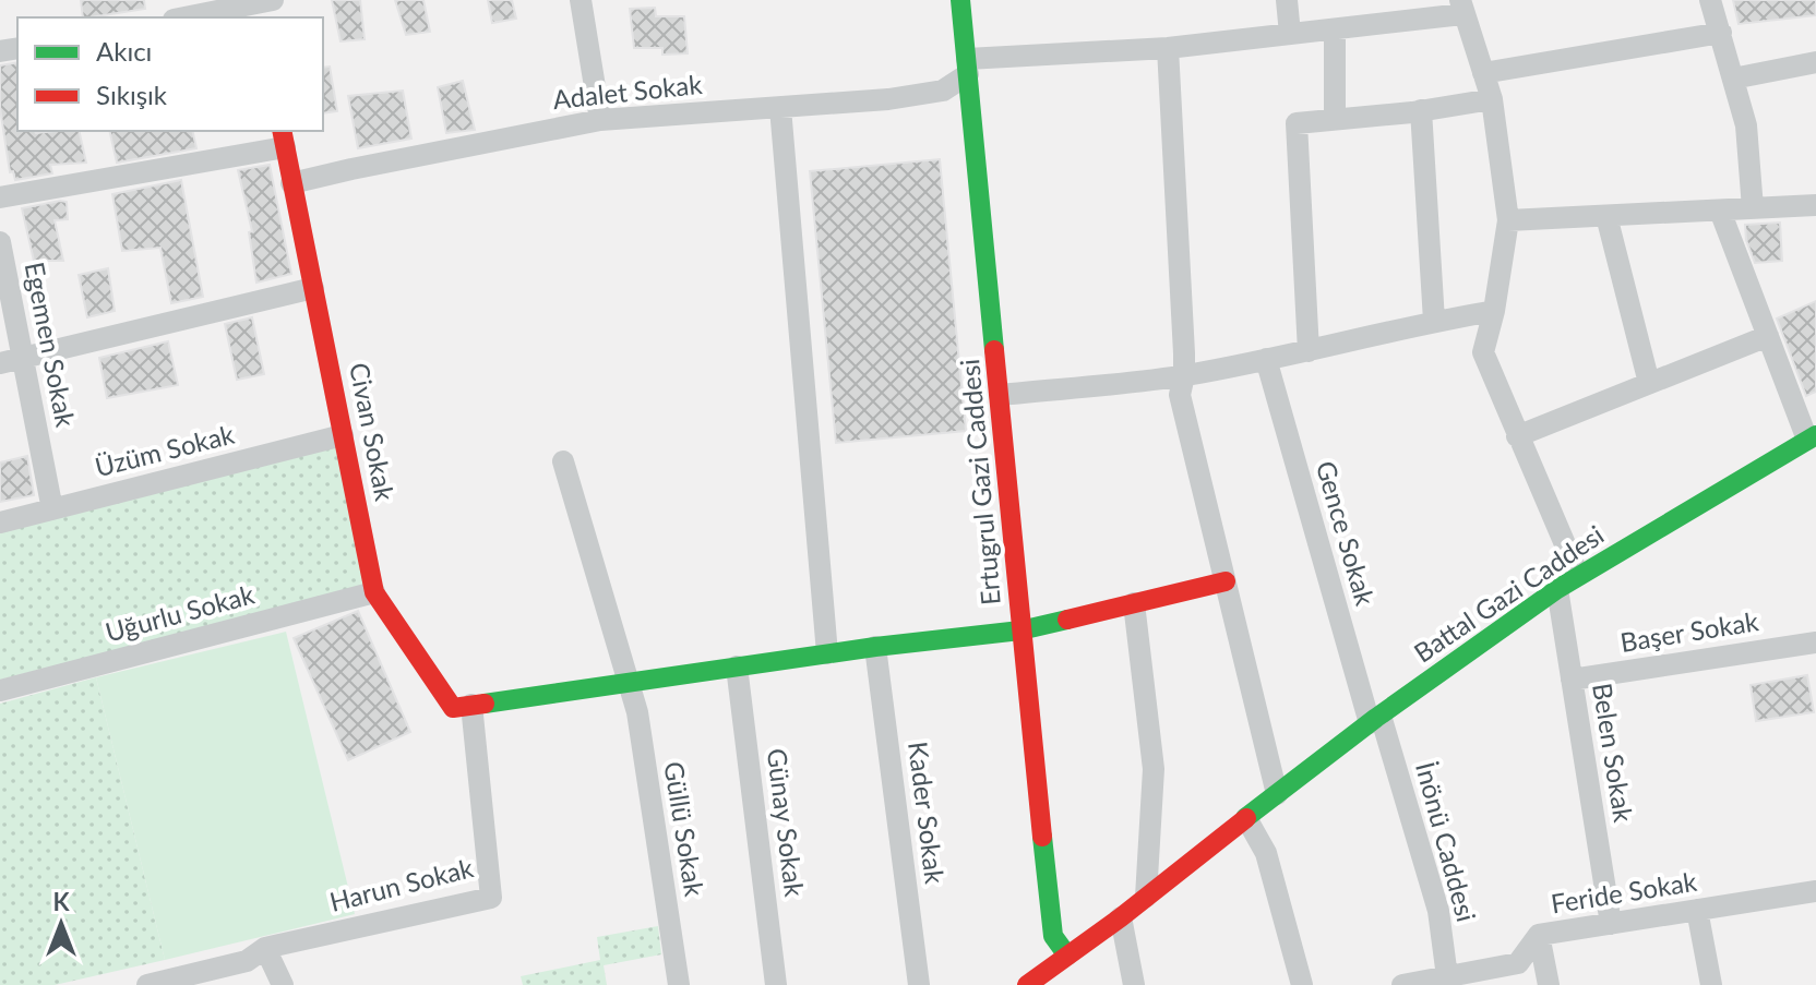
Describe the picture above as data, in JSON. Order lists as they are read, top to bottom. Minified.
{"streets":{"street":["Adalet Sokak","Egemen Sokak","Civan Sokak","Üzüm Sokak","Ertugrul Gazi Caddesi","Gence Sokak","Battal Gazi Caddesi","Uğurlu Sokak","Başer Sokak","Belen Sokak","Kader Sokak","Günay Sokak","Güllü Sokak","İnönü Caddesi","Harun Sokak","Feride Sokak"]},"crossings":[["Adalet Sokak","Civan Sokak"],["Adalet Sokak","Ertugrul Gazi Caddesi"],["Egemen Sokak","Üzüm Sokak"],["Civan Sokak","Üzüm Sokak"],["Civan Sokak","Uğurlu Sokak"],["Civan Sokak","Harun Sokak"],["Ertugrul Gazi Caddesi","Battal Gazi Caddesi"],["Gence Sokak","Battal Gazi Caddesi"],["Gence Sokak","İnönü Caddesi"],["Battal Gazi Caddesi","Belen Sokak"],["Battal Gazi Caddesi","İnönü Caddesi"],["Başer Sokak","Belen Sokak"],["Belen Sokak","Feride Sokak"],["İnönü Caddesi","Feride Sokak"]],"legend":["Akıcı","Sıkışık"],"north":"top"}
